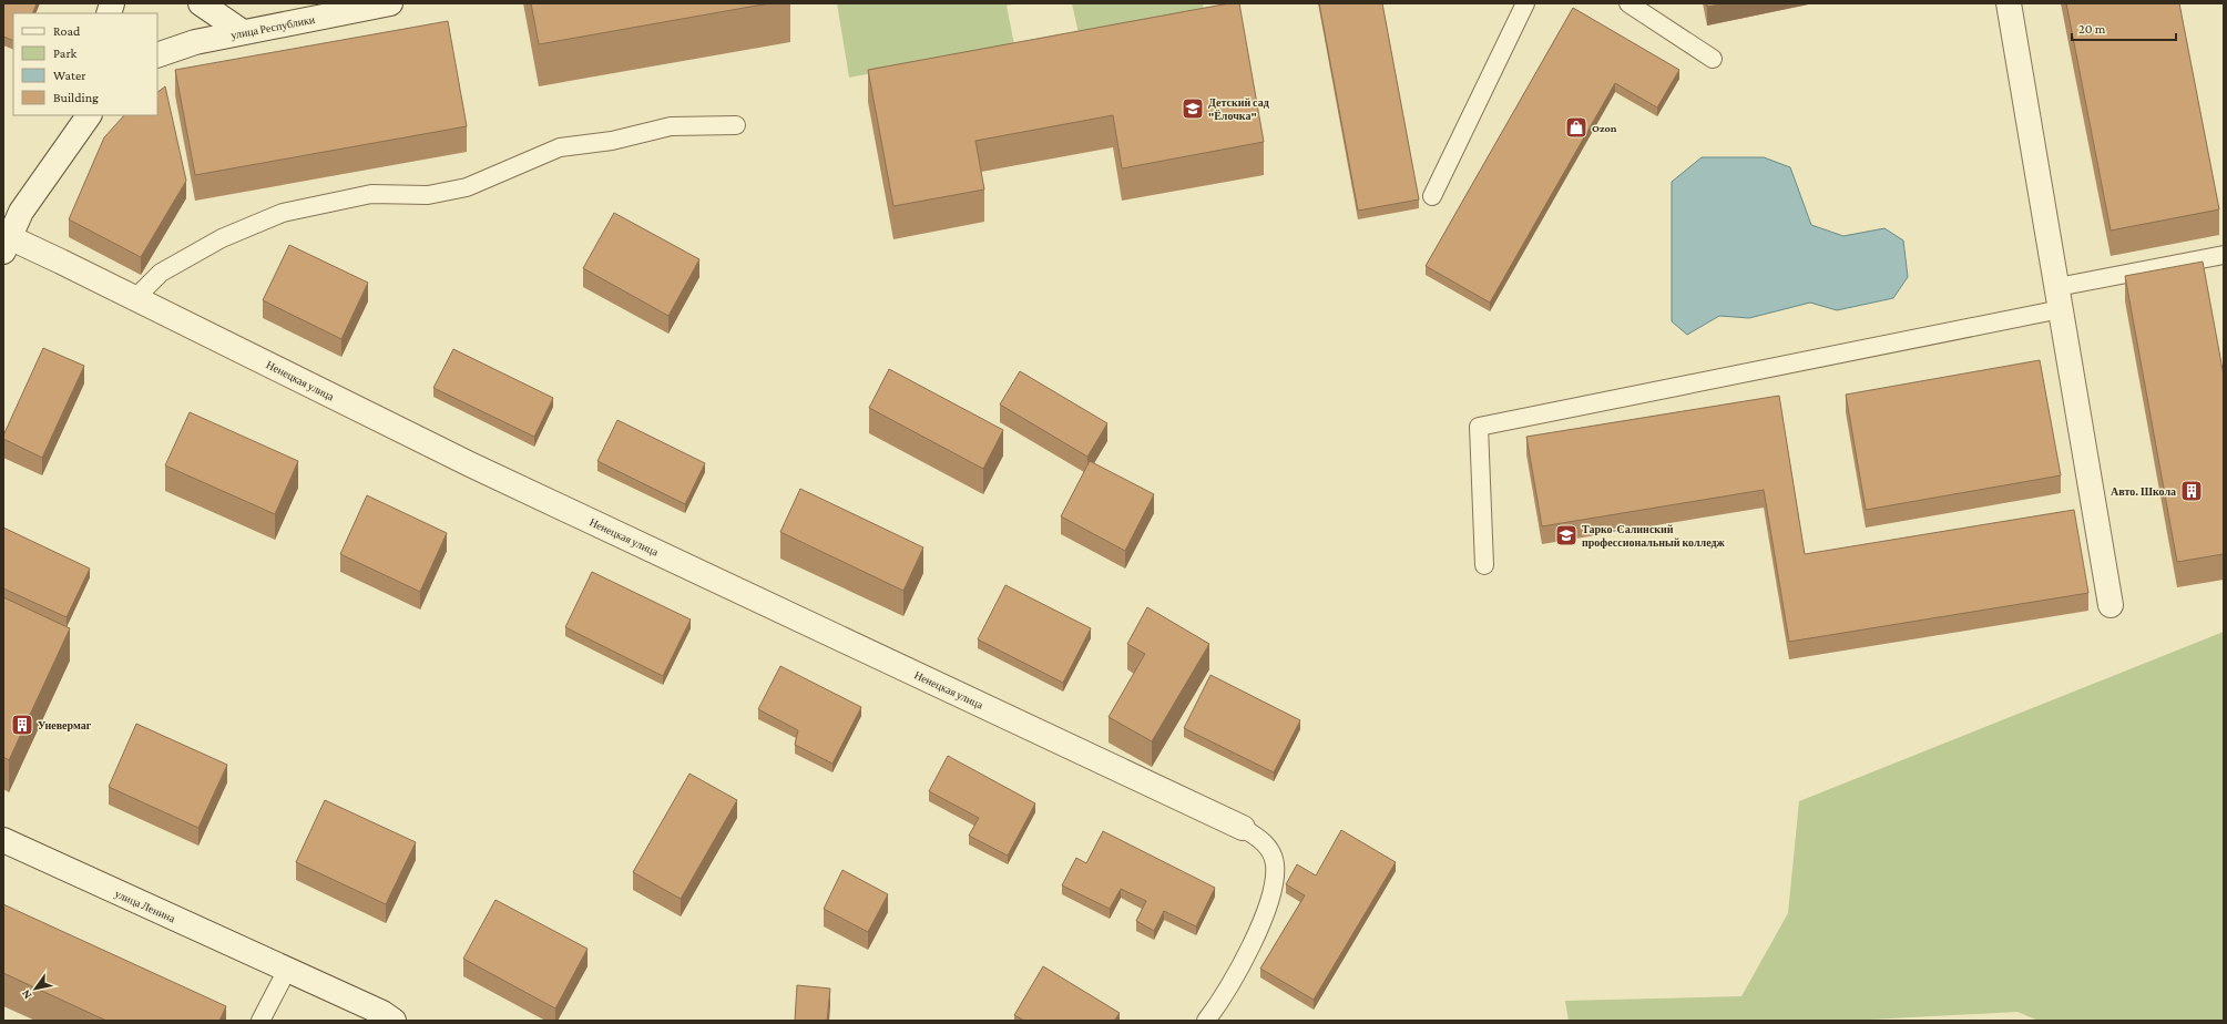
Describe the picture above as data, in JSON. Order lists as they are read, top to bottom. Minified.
{"streets":{"street":["улица Республики","Ненецкая улица","улица Ленина"]},"places":{"school or university":["Детский сад \"Ёлочка\"","Тарко-Салинский профессиональный колледж"],"shop":["Ozon"],"building":["Авто. Школа","Уневермаг"]},"legend":["Road","Park","Water","Building"],"scale_bar":"20 m","north":"bottom left"}
